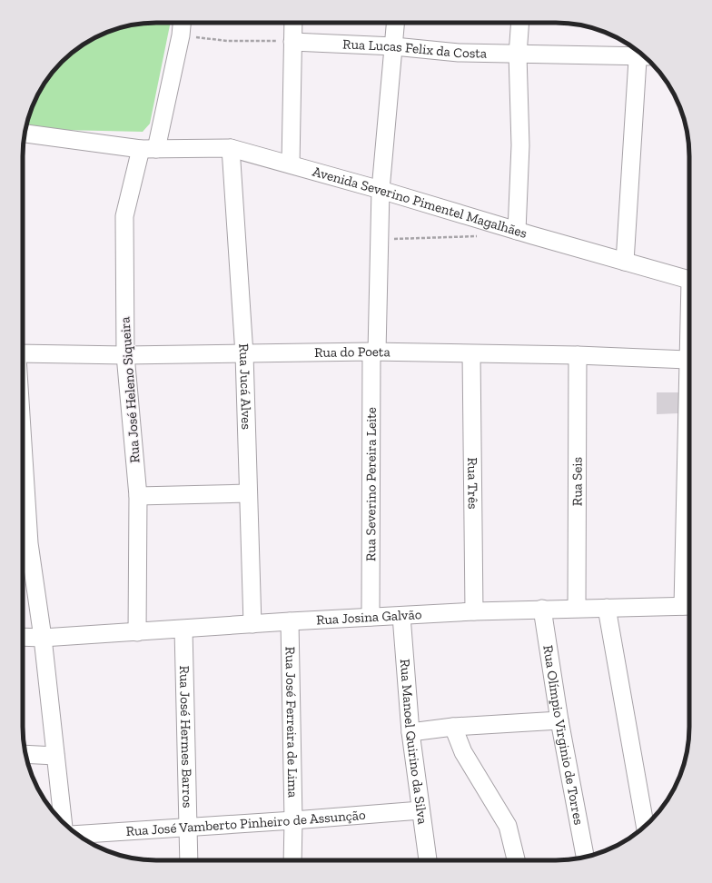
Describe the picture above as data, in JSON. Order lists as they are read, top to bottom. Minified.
{"streets":{"street":["Rua Lucas Felix da Costa","Avenida Severino Pimentel Magalhães","Rua do Poeta","Rua Jucá Alves","Rua José Heleno Siqueira","Rua Seis","Rua Três","Rua Severino Pereira Leite","Rua Josina Galvão","Rua José Ferreira de Lima","Rua Olímpio Virginio de Torres","Rua José Hermes Barros","Rua Manoel Quirino da Silva","Rua José Vamberto Pinheiro de Assunção"]},"crossings":[["Rua Lucas Felix da Costa","Rua Severino Pereira Leite"],["Avenida Severino Pimentel Magalhães","Rua Jucá Alves"],["Avenida Severino Pimentel Magalhães","Rua José Heleno Siqueira"],["Avenida Severino Pimentel Magalhães","Rua Severino Pereira Leite"],["Rua do Poeta","Rua Jucá Alves"],["Rua do Poeta","Rua José Heleno Siqueira"],["Rua do Poeta","Rua Seis"],["Rua do Poeta","Rua Três"],["Rua do Poeta","Rua Severino Pereira Leite"],["Rua Jucá Alves","Rua Josina Galvão"],["Rua José Heleno Siqueira","Rua Josina Galvão"],["Rua Seis","Rua Josina Galvão"],["Rua Três","Rua Josina Galvão"],["Rua Severino Pereira Leite","Rua Josina Galvão"],["Rua Josina Galvão","Rua José Ferreira de Lima"],["Rua Josina Galvão","Rua Olímpio Virginio de Torres"],["Rua Josina Galvão","Rua José Hermes Barros"],["Rua Josina Galvão","Rua Manoel Quirino da Silva"],["Rua José Ferreira de Lima","Rua José Vamberto Pinheiro de Assunção"],["Rua José Hermes Barros","Rua José Vamberto Pinheiro de Assunção"],["Rua Manoel Quirino da Silva","Rua José Vamberto Pinheiro de Assunção"]]}
